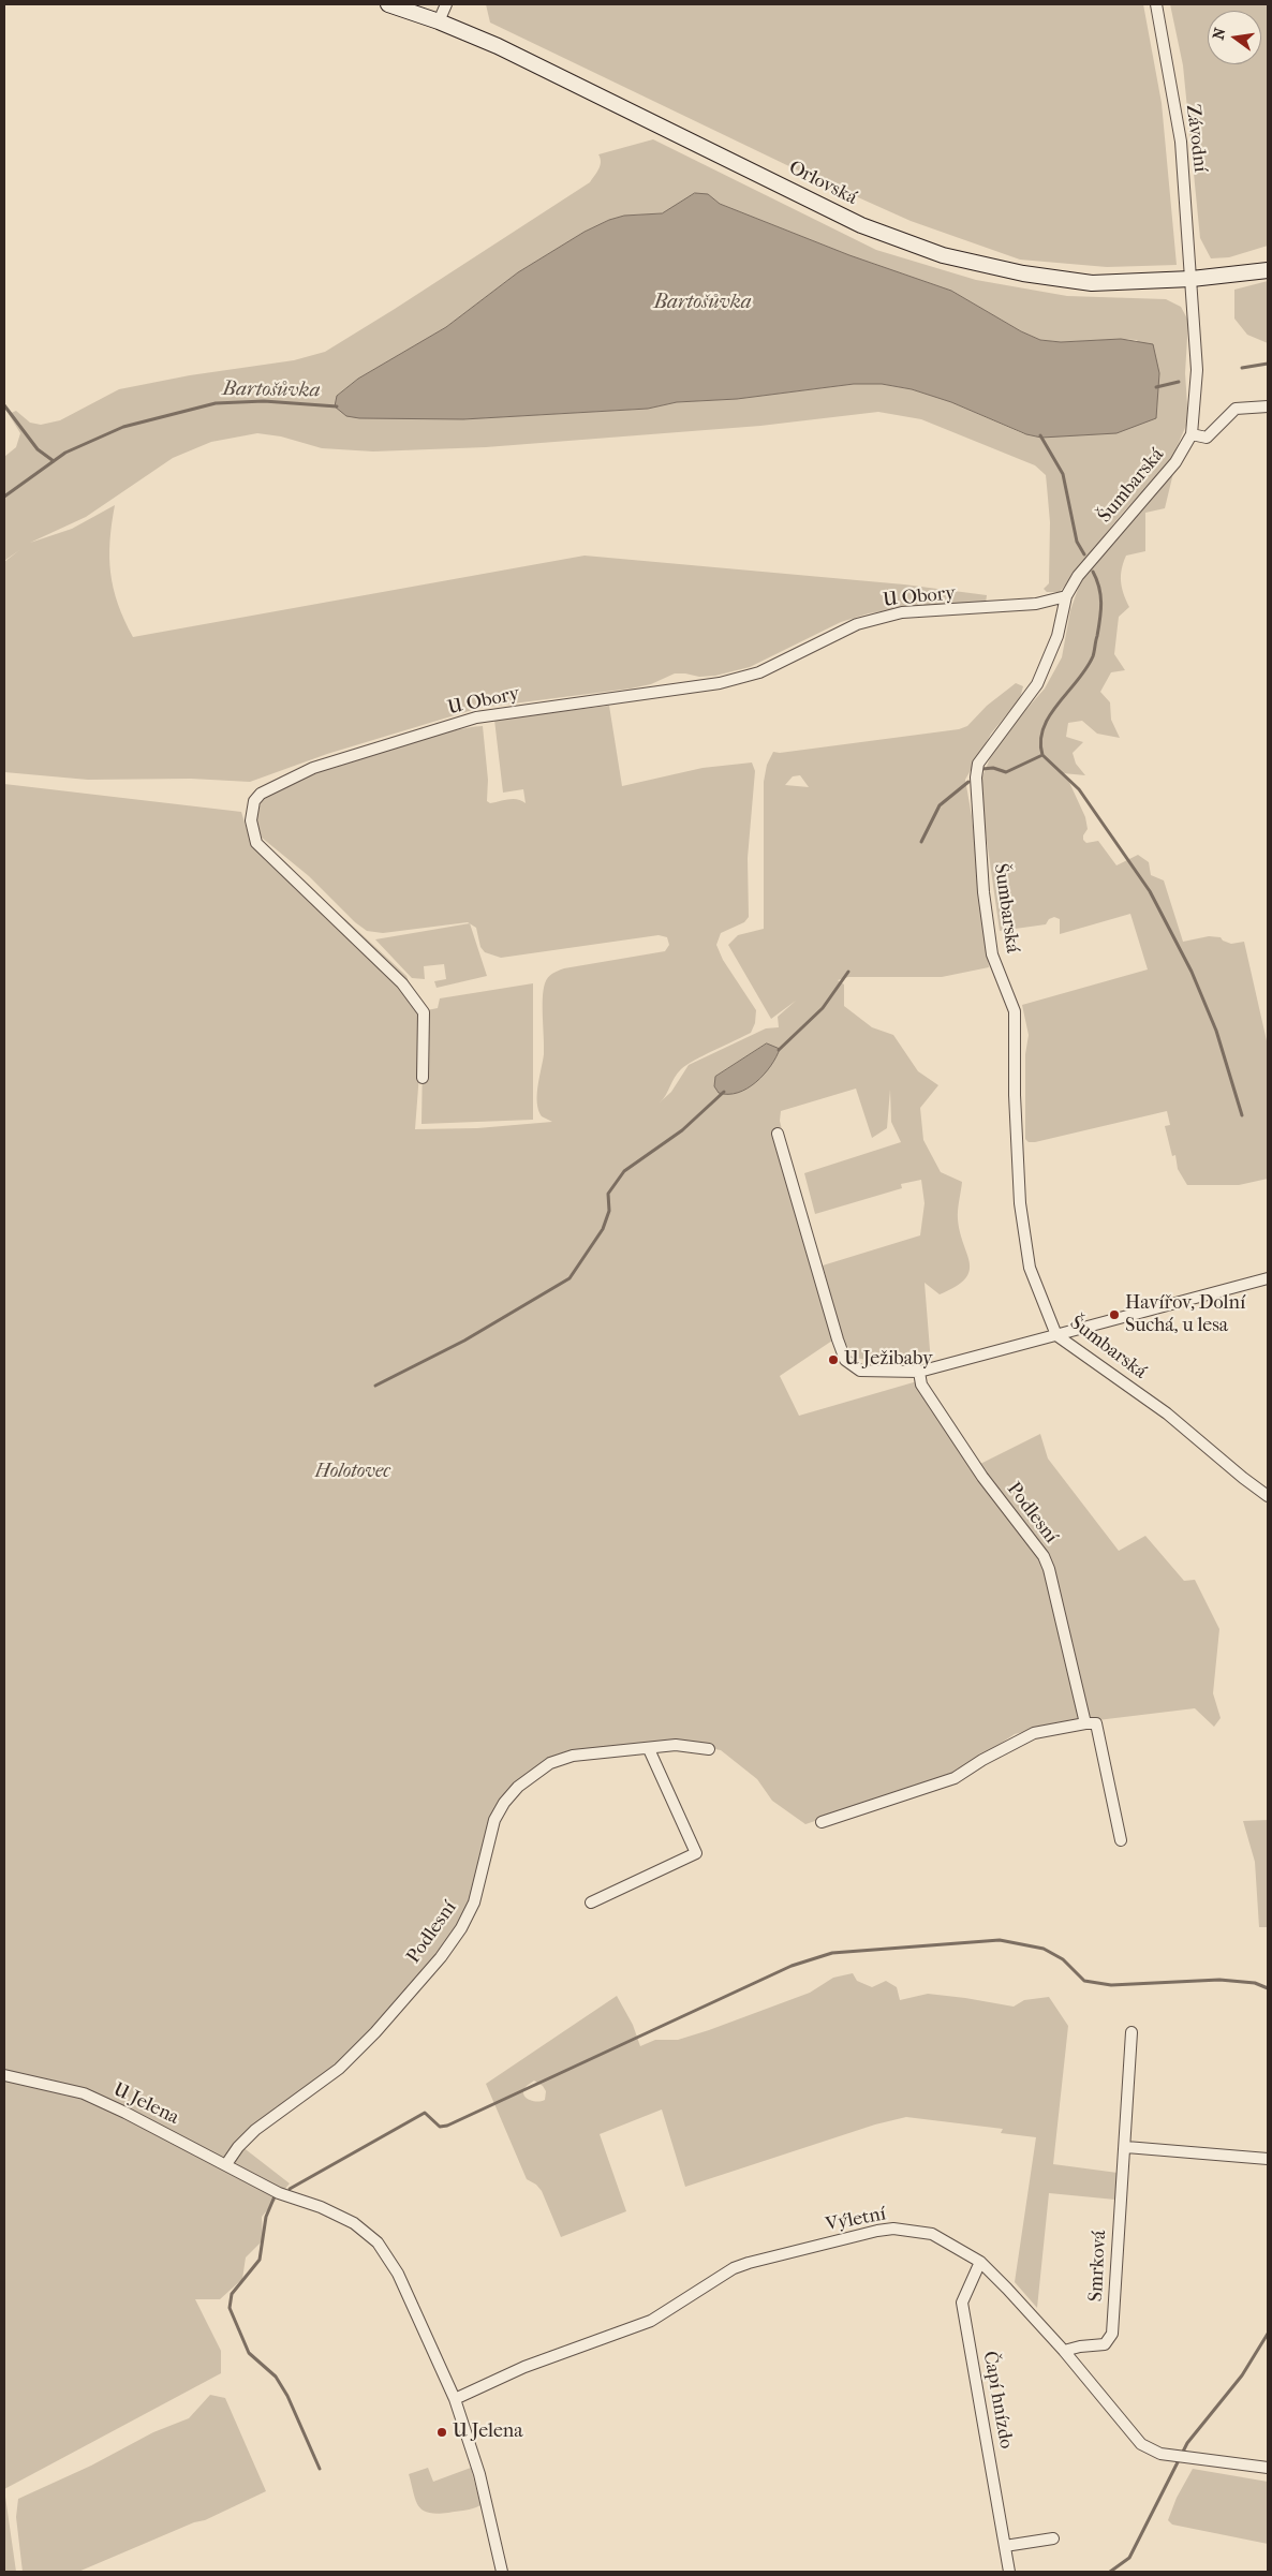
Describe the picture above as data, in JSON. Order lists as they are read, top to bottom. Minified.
{"streets":{"street":["Závodní","Orlovská","Šumbarská","U Obory","Podlesní","U Jelena","Výletní","Smrková","Čapí hnízdo"]},"crossings":[["Závodní","Orlovská"],["Závodní","Šumbarská"],["Orlovská","Šumbarská"],["Šumbarská","U Obory"],["Podlesní","U Jelena"],["U Jelena","Výletní"],["Výletní","Smrková"],["Výletní","Čapí hnízdo"]],"water":["Bartošůvka"],"parks":["Holotovec"],"places":["Havířov, Dolní Suchá, u lesa","U Ježibaby","U Jelena"],"north":"left"}
